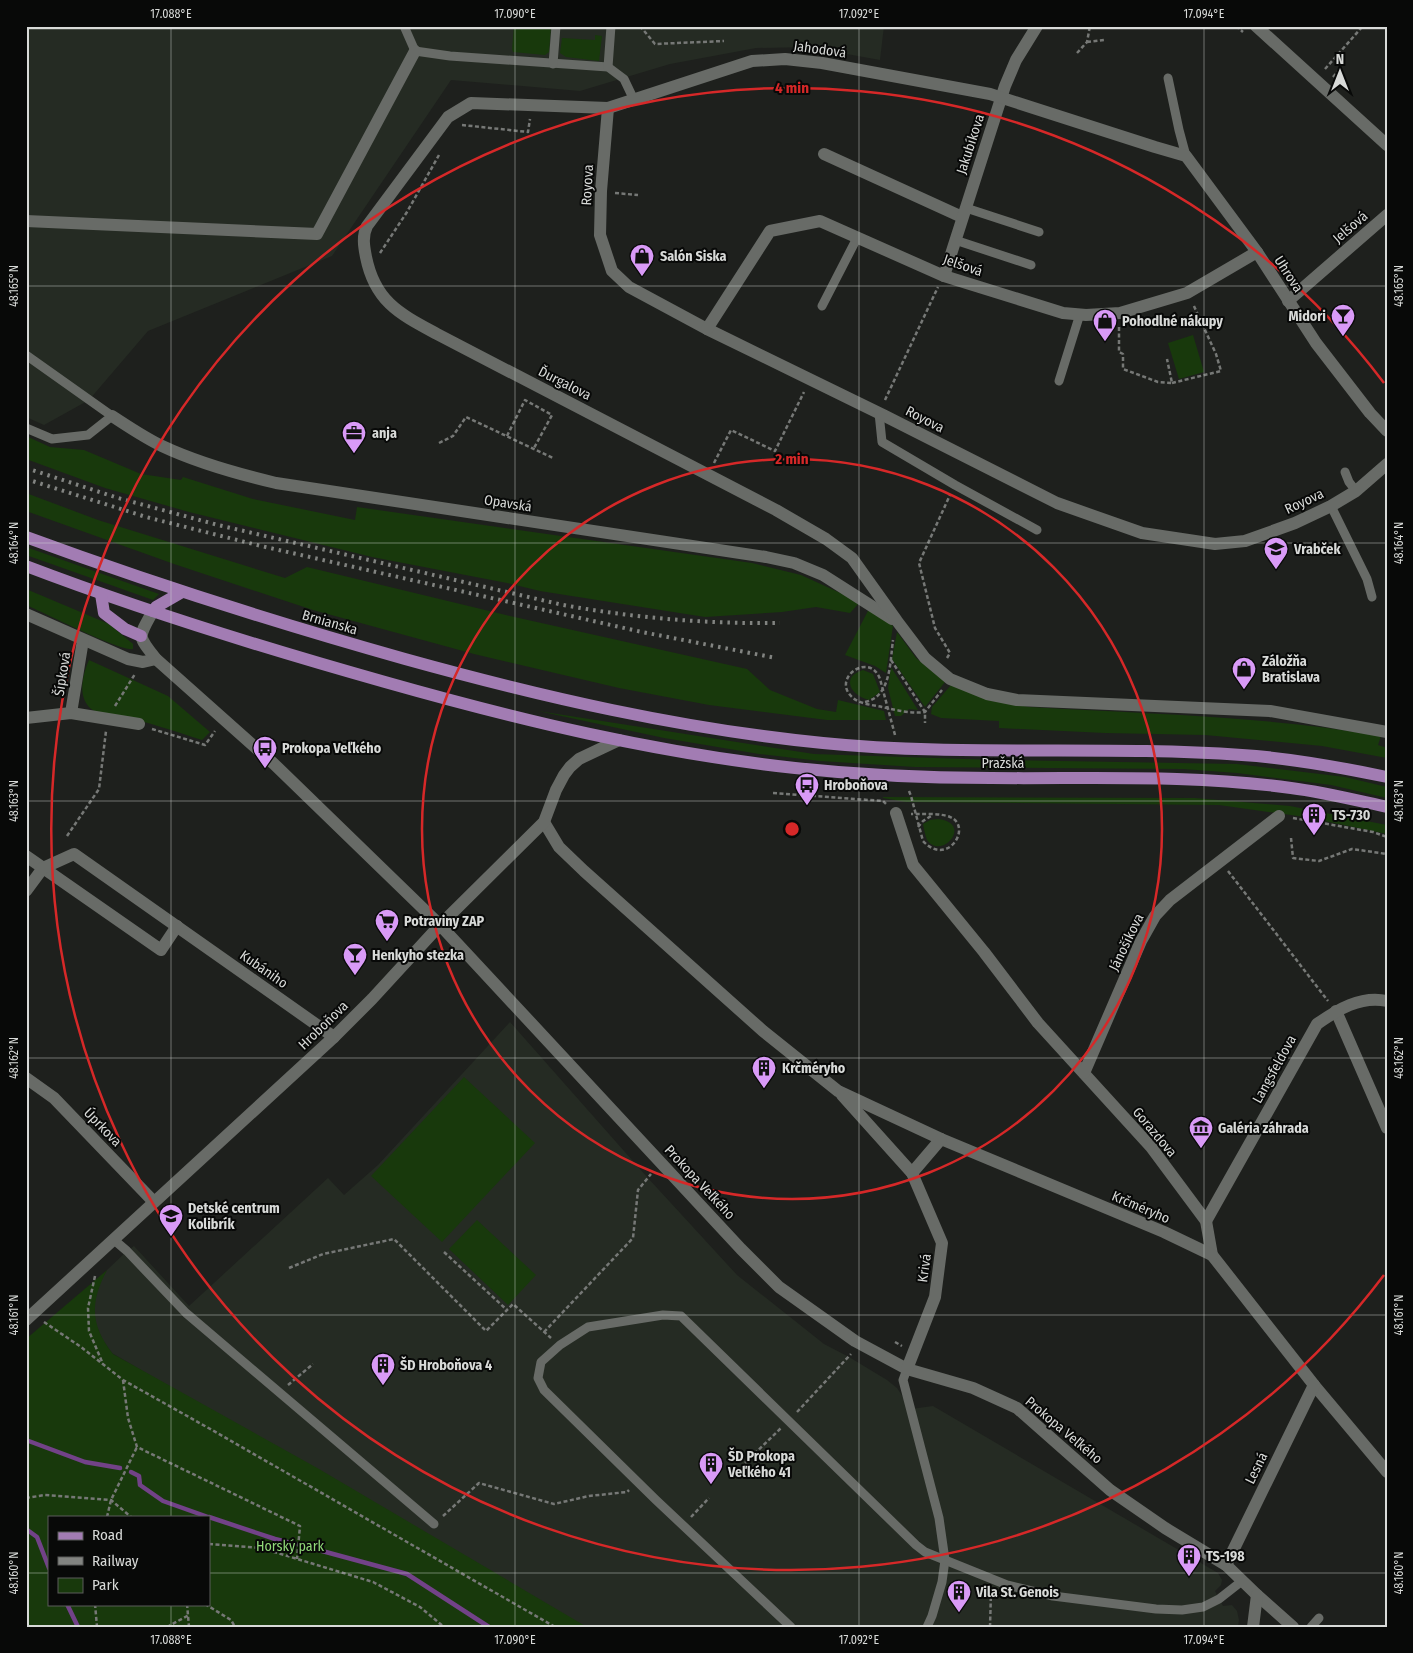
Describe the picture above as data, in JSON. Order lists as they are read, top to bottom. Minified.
{"streets":{"main road":["Brnianska","Pražská"],"street":["Jahodová","Jakubíkova","Royova","Jelšová","Uhrova","Ďurgalova","Opavská","Šípková","Jánošíkova","Kubániho","Hroboňova","Langsfeldova","Úprkova","Gorazdova","Prokopa Veľkého","Krčméryho","Krivá","Lesná"]},"crossings":[["Jahodová","Jakubíkova"],["Jahodová","Royova"],["Jahodová","Uhrova"],["Jahodová","Ďurgalova"],["Jakubíkova","Jelšová"],["Royova","Jelšová"],["Jelšová","Uhrova"],["Ďurgalova","Opavská"],["Brnianska","Pražská"],["Pražská","Hroboňova"],["Jánošíkova","Gorazdova"],["Kubániho","Hroboňova"],["Hroboňova","Úprkova"],["Hroboňova","Prokopa Veľkého"],["Hroboňova","Krčméryho"],["Langsfeldova","Gorazdova"],["Gorazdova","Krčméryho"],["Gorazdova","Lesná"],["Prokopa Veľkého","Krivá"],["Prokopa Veľkého","Lesná"],["Krčméryho","Krivá"]],"parks":["Horský park"],"places":{"shop":["Salón Siska","Pohodlné nákupy","Záložňa Bratislava"],"bar":["Midori","Henkyho stezka"],"office":["anja"],"school or university":["Vrabček","Detské centrum Kolibrík"],"bus stop":["Prokopa Veľkého","Hroboňova"],"building":["TS-730","Krčméryho","ŠD Hroboňova 4","ŠD Prokopa Veľkého 41","TS-198","Vila St. Genois"],"supermarket":["Potraviny ZAP"],"museum":["Galéria záhrada"]},"legend":["Road","Railway","Park"],"north":"top","coordinates":["17.088°E","17.090°E","17.092°E","17.094°E","48.165°N","48.164°N","48.163°N","48.162°N","48.161°N","48.160°N"],"rings":["4 min","2 min"]}
